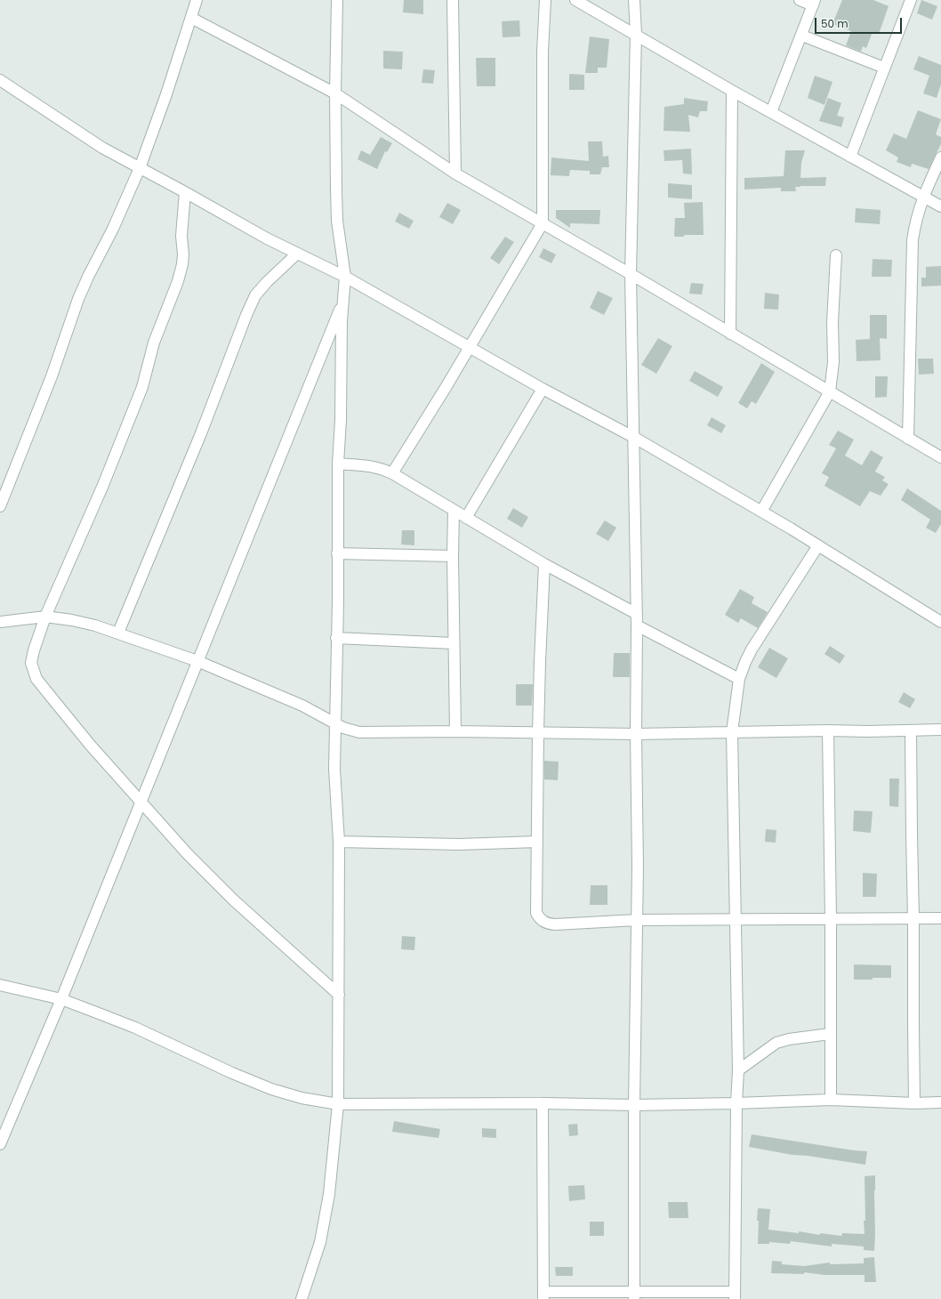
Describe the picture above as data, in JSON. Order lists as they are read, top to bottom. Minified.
{"scale_bar":"50 m"}
